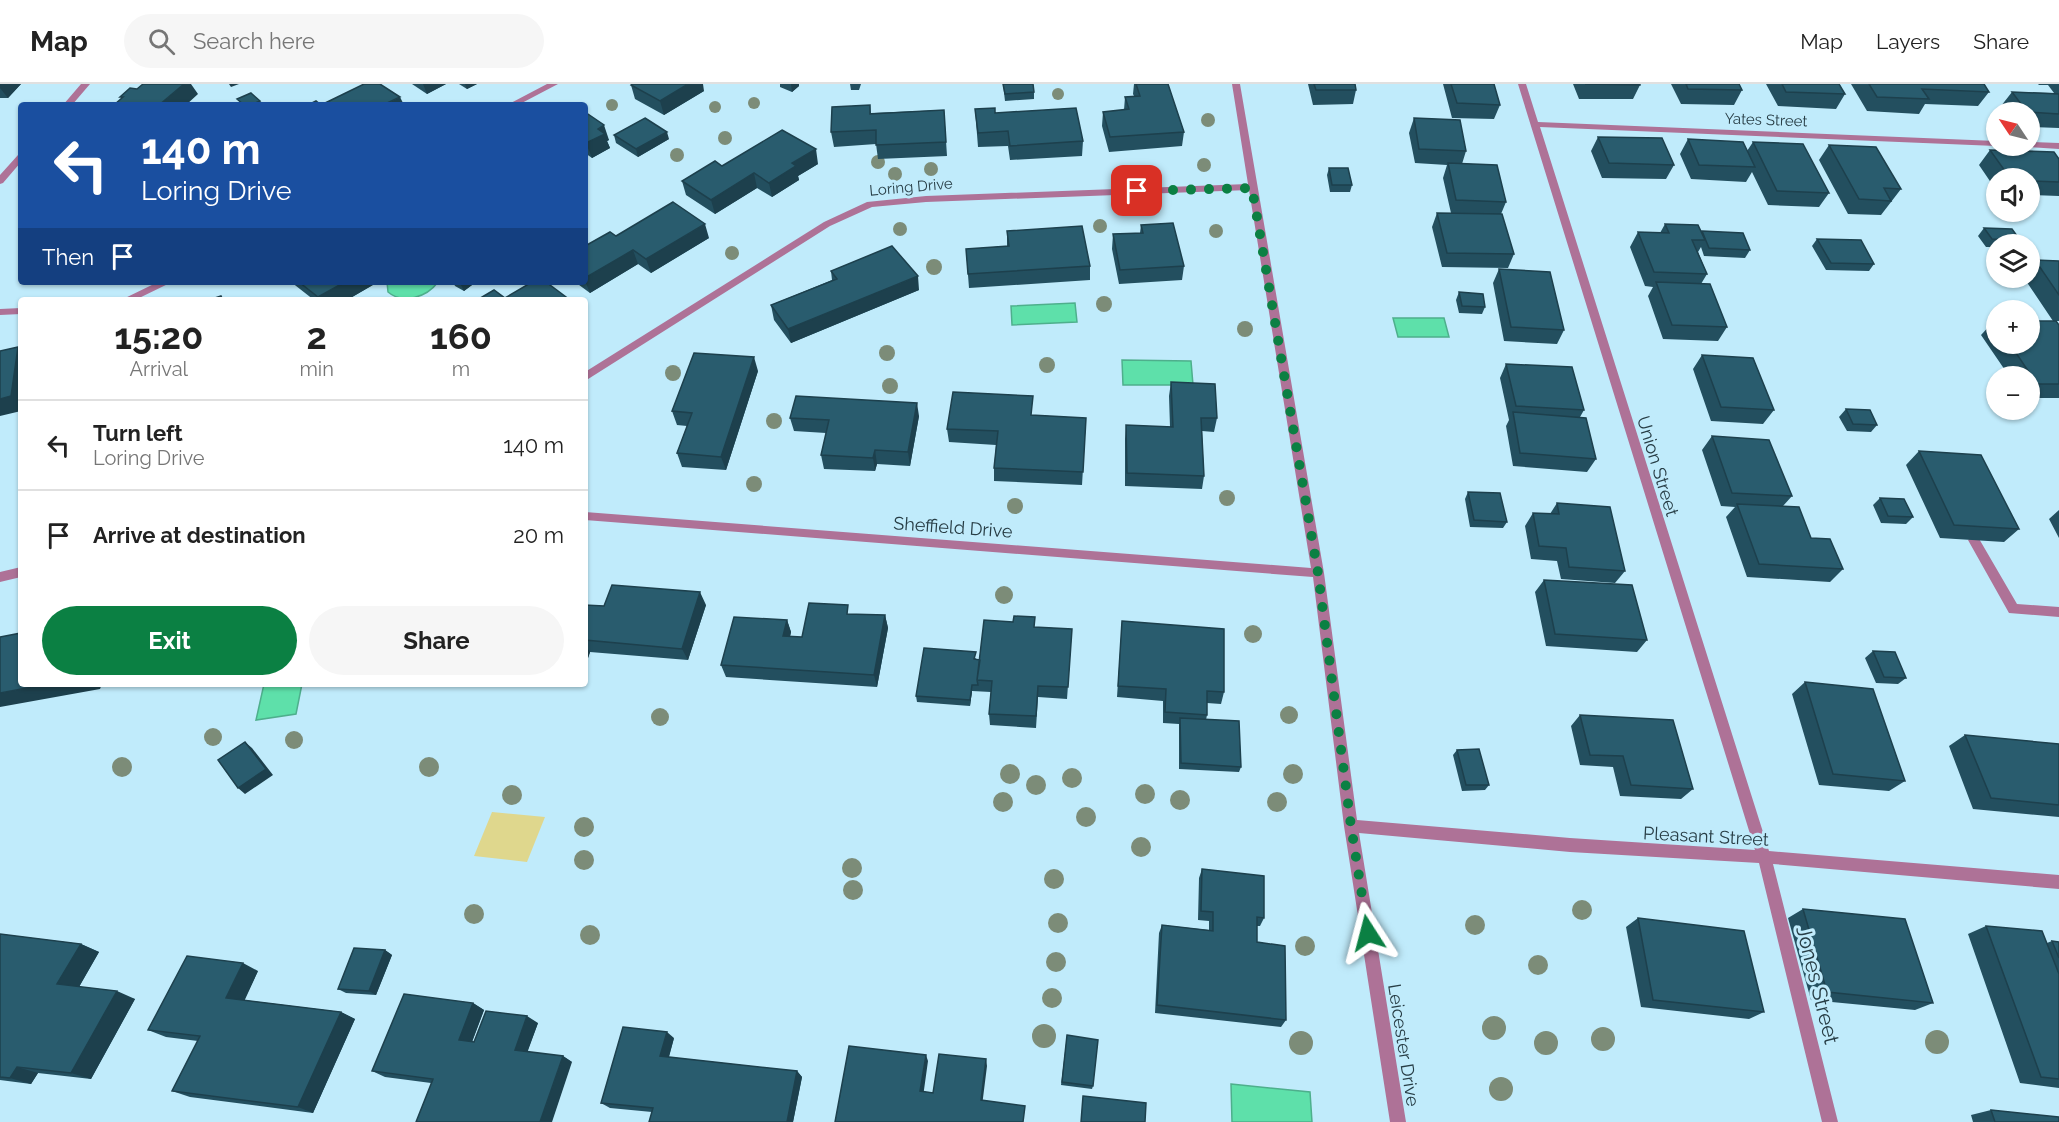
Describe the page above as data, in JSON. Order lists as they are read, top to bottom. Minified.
{"streets":{"street":["Yates Street","Loring Drive","Union Street","Sheffield Drive","Pleasant Street","Jones Street","Leicester Drive"]},"crossings":[["Yates Street","Union Street"],["Loring Drive","Leicester Drive"],["Union Street","Pleasant Street"],["Union Street","Jones Street"],["Sheffield Drive","Leicester Drive"],["Pleasant Street","Jones Street"],["Pleasant Street","Leicester Drive"]],"north":"top left","page":{"header":"Map","search":"Search here","nav":["Map","Layers","Share"],"map_buttons":["+","−"],"turn":["140 m","Loring Drive"],"then":"Then","eta":["15:20","Arrival","2","min","160","m"],"list":[{"name":"Turn left","note":"Loring Drive","value":"140 m"},{"name":"Arrive at destination","value":"20 m"}],"buttons":["Exit","Share"]}}
